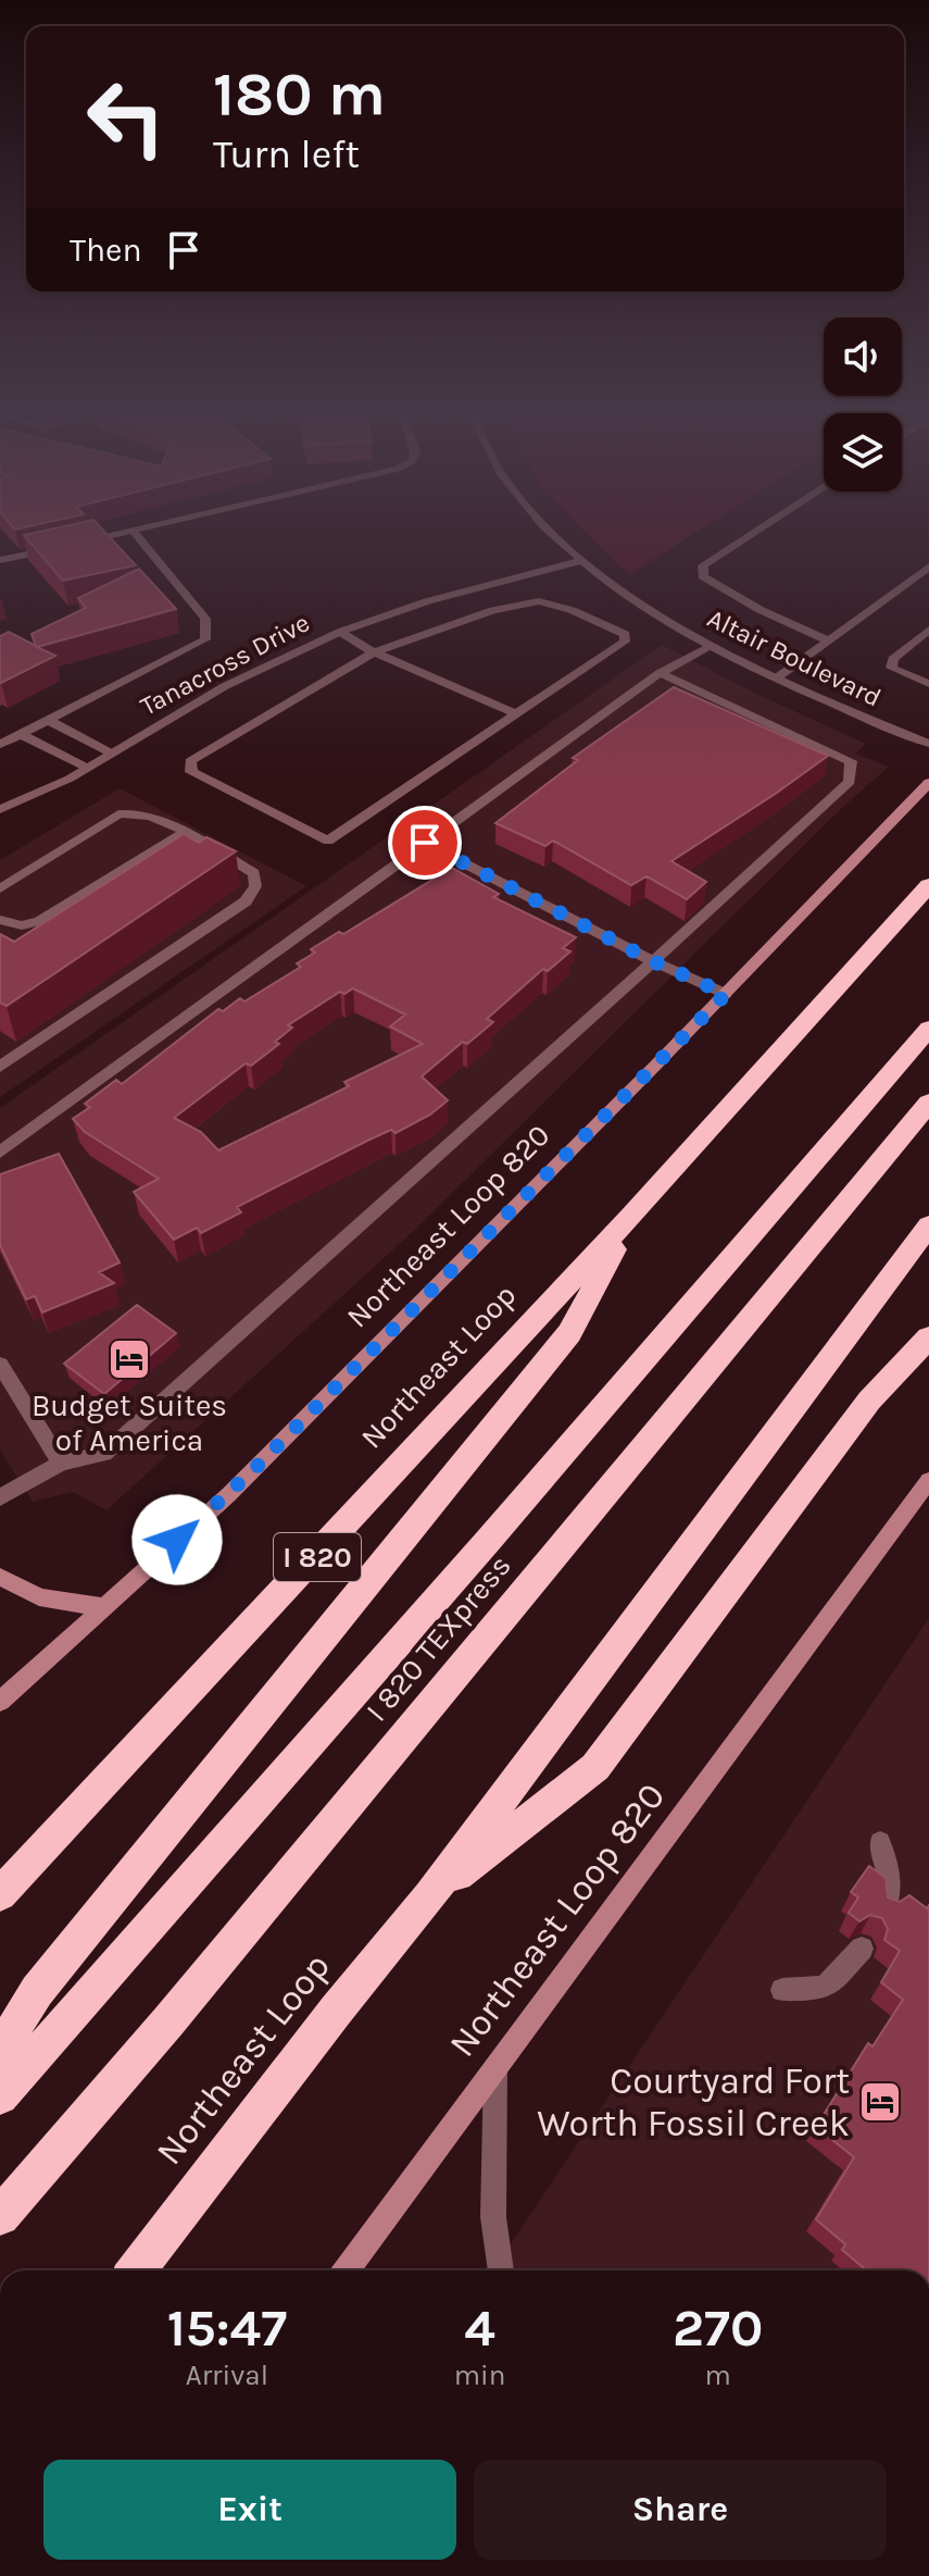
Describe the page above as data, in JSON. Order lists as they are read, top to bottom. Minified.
{"streets":{"highway":["Northeast Loop","I 820","I 820 TEXpress"],"main road":["Northeast Loop 820"],"street":["Altair Boulevard","Tanacross Drive"]},"crossings":[["Altair Boulevard","Tanacross Drive"]],"places":{"hotel":["Budget Suites of America","Courtyard Fort Worth Fossil Creek"]},"page":{"turn":["180 m","Turn left"],"then":"Then","eta":["15:47","Arrival","4","min","270","m"],"buttons":["Exit","Share"]}}
